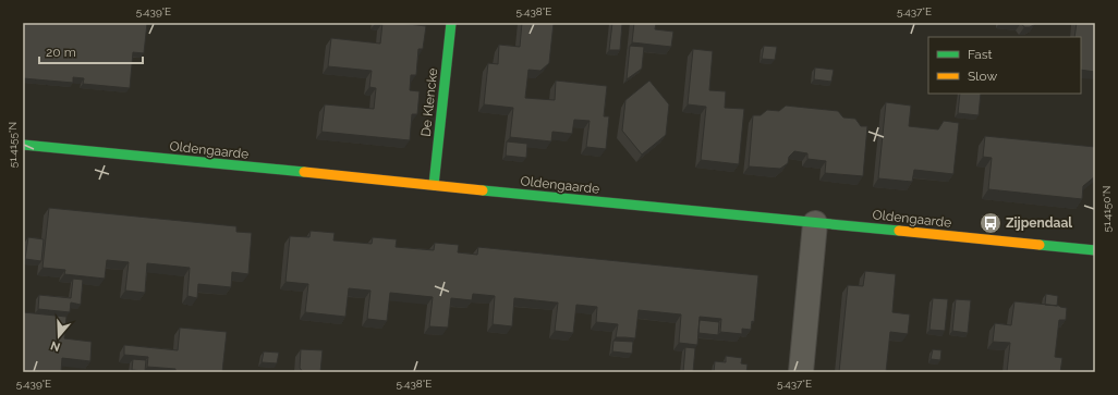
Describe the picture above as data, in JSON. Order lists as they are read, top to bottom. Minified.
{"streets":{"street":["De Klencke","Oldengaarde"]},"crossings":[["De Klencke","Oldengaarde"]],"places":{"bus stop":["Zijpendaal"]},"legend":["Fast","Slow"],"scale_bar":"20 m","north":"bottom","coordinates":["5.439°E","5.438°E","5.437°E","51.4155°N","51.4150°N"]}
